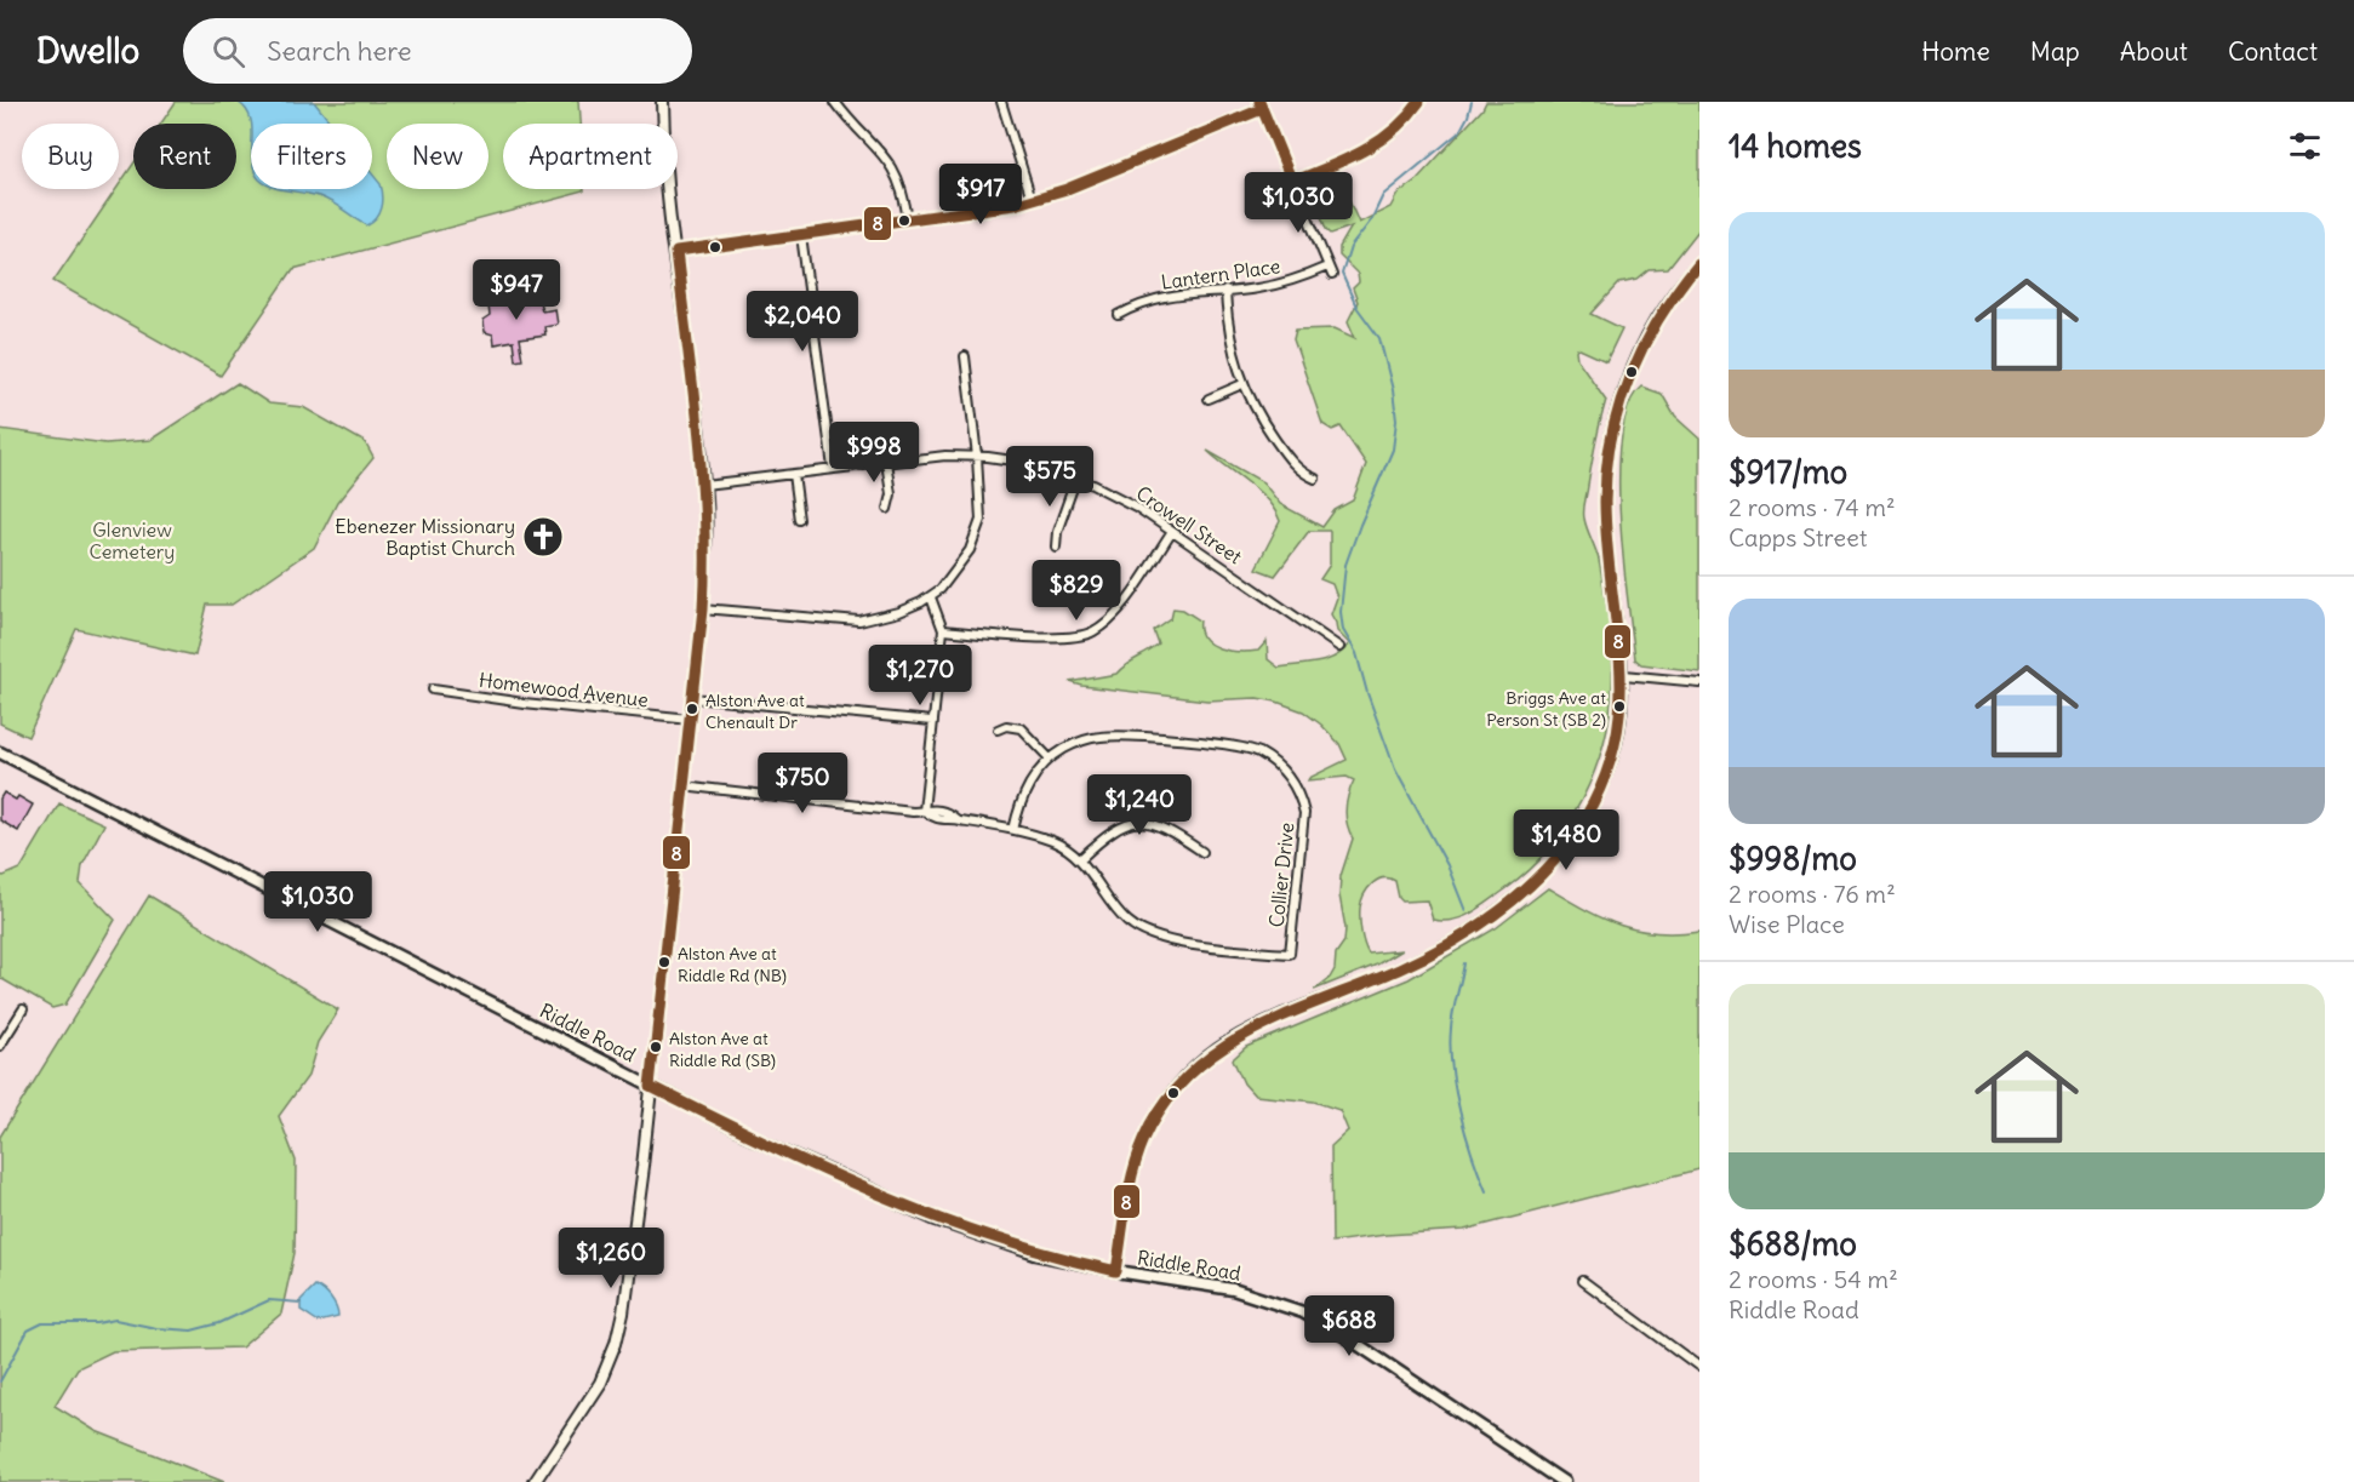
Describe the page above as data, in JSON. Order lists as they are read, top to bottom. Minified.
{"streets":{"main road":["Riddle Road"],"street":["Lantern Place","Crowell Street","Homewood Avenue","Collier Drive"]},"parks":["Glenview Cemetery"],"places":{"church":["Ebenezer Missionary Baptist Church"],"other":["Briggs Ave at Person St (SB 2)","Alston Ave at Chenault Dr","Alston Ave at Riddle Rd (NB)","Alston Ave at Riddle Rd (SB)"]},"lines":["transit line 8"],"page":{"header":"Dwello","search":"Search here","nav":["Home","Map","About","Contact"],"heading":"14 homes","chip":["Buy","Rent","Filters","New","Apartment"],"price":["$917","$1,030","$947","$2,040","$998","$575","$829","$1,270","$750","$1,240","$1,480","$1,030","$1,260","$688"],"list":[{"name":"$917/mo","note":"2 rooms · 74 m² · Capps Street"},{"name":"$998/mo","note":"2 rooms · 76 m² · Wise Place"},{"name":"$688/mo","note":"2 rooms · 54 m² · Riddle Road"}]}}
